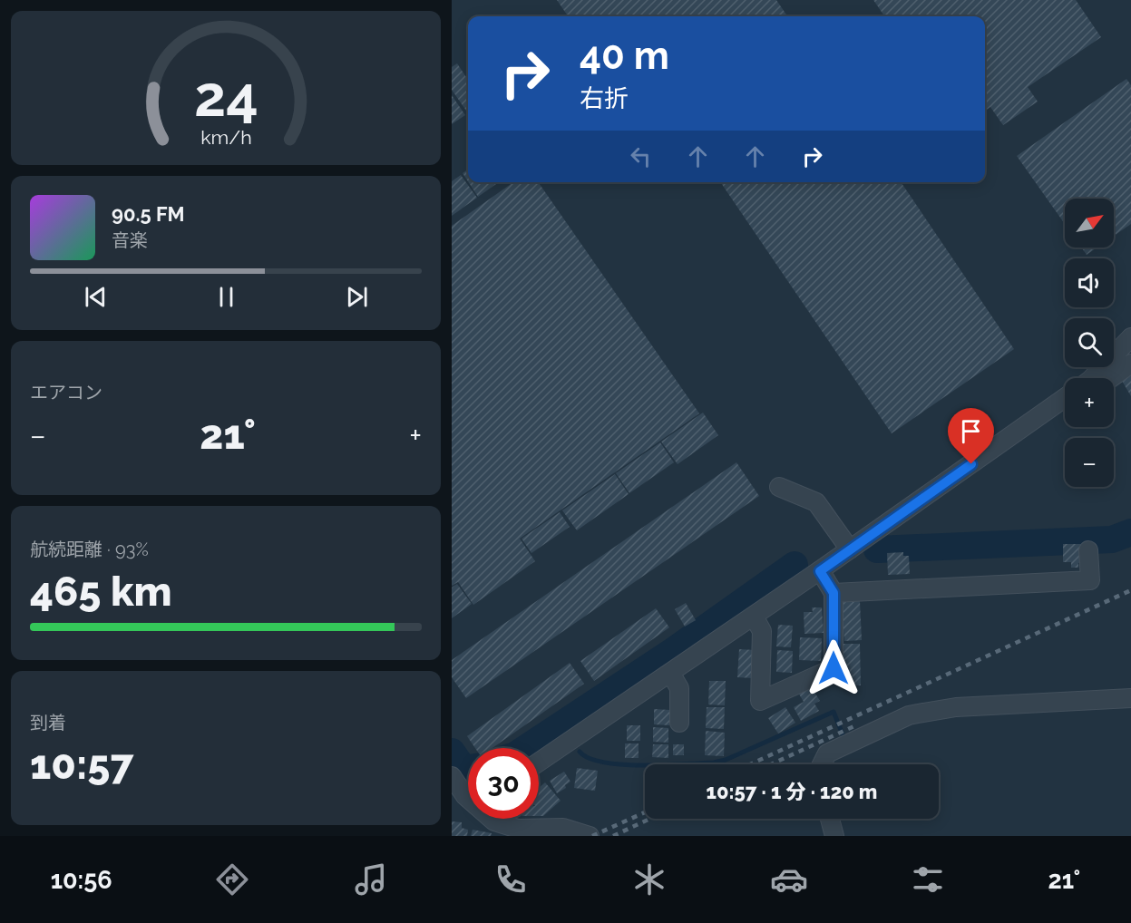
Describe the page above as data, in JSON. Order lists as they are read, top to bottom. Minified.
{"north":"top right","page":{"turn":["40 m","右折"],"song":["90.5 FM","音楽"],"map_buttons":["+","−"],"tile":["エアコン",["航続距離 · 93%","465 km"],["到着","10:57"]],"heat":["−","21°","+"],"limit":"30","trip":"10:57 · 1 分 · 120 m","tabs":["10:56","21°"],"gauge":["24","km/h"]}}
